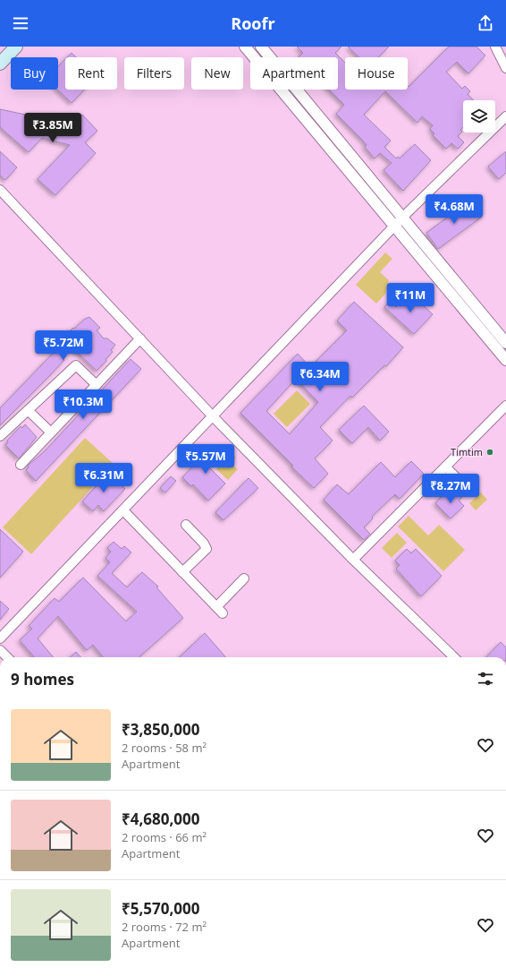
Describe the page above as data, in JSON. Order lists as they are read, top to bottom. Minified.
{"places":["Timtim"],"page":{"header":"Roofr","chip":["Buy","Rent","Filters","New","Apartment","House"],"price":["₹3.85M","₹4.68M","₹11M","₹5.72M","₹6.34M","₹10.3M","₹5.57M","₹6.31M","₹8.27M"],"heading":"9 homes","list":[{"name":"₹3,850,000","note":"2 rooms · 58 m² · Apartment"},{"name":"₹4,680,000","note":"2 rooms · 66 m² · Apartment"},{"name":"₹5,570,000","note":"2 rooms · 72 m² · Apartment"}]}}
